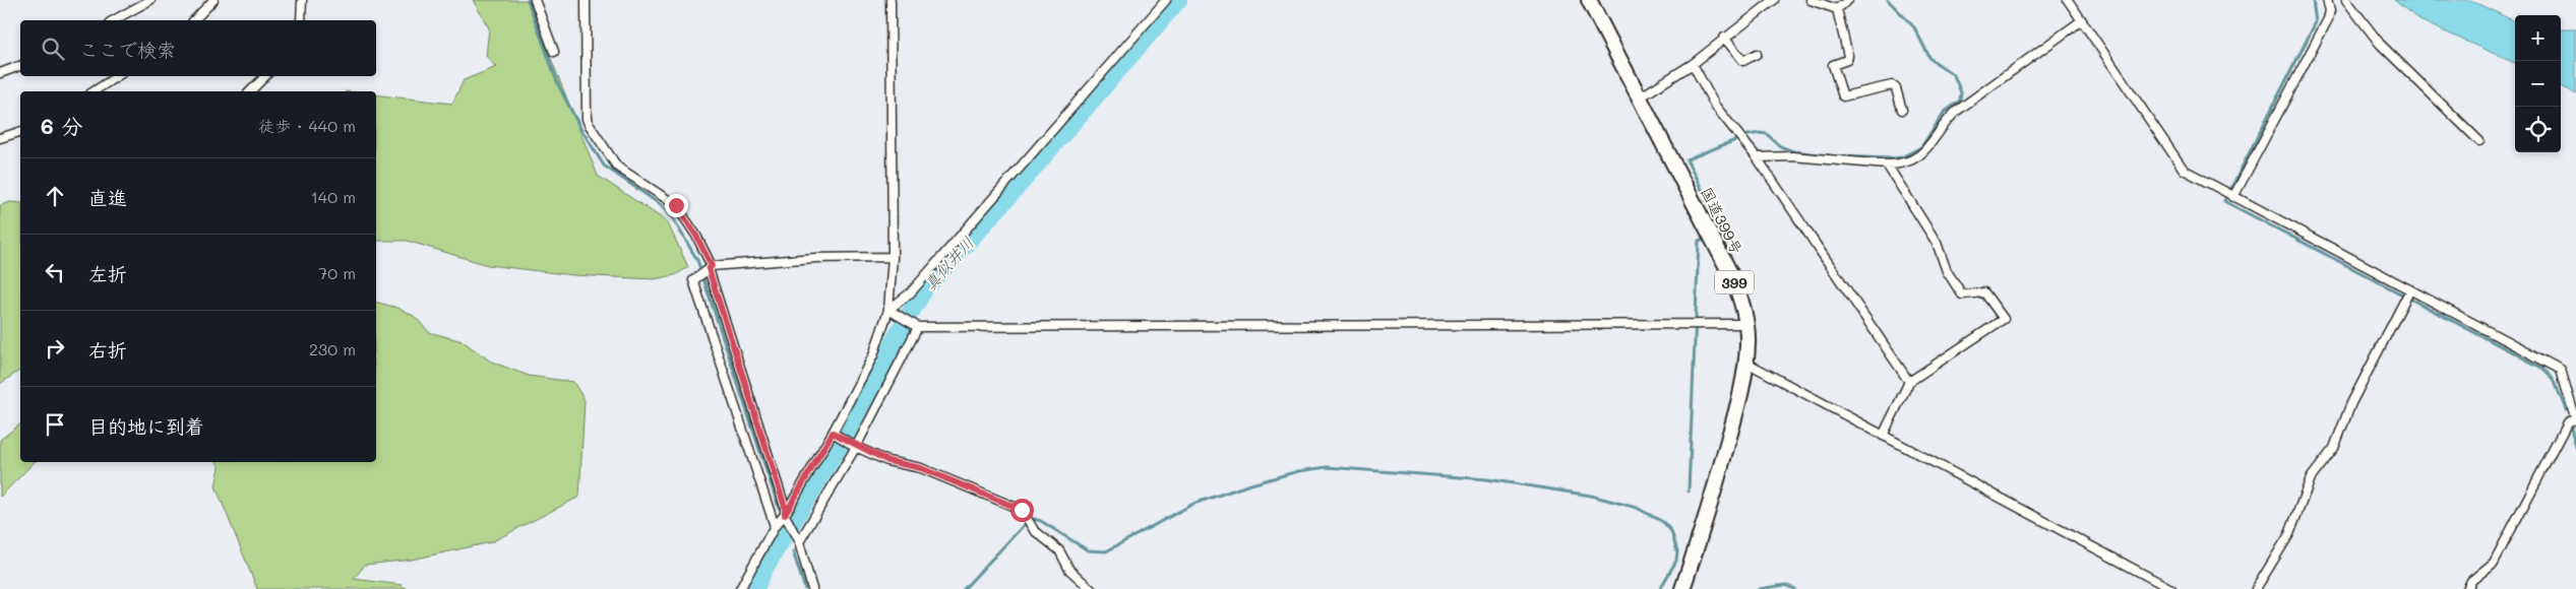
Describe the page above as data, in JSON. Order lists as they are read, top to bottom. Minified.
{"streets":{"highway":["国道399号","399"]},"water":["真似井川"],"page":{"map_buttons":["+","−"],"search":"ここで検索","heading":["6 分","徒歩 · 440 m"],"list":[["直進","140 m"],["左折","70 m"],["右折","230 m"],"目的地に到着"]}}
